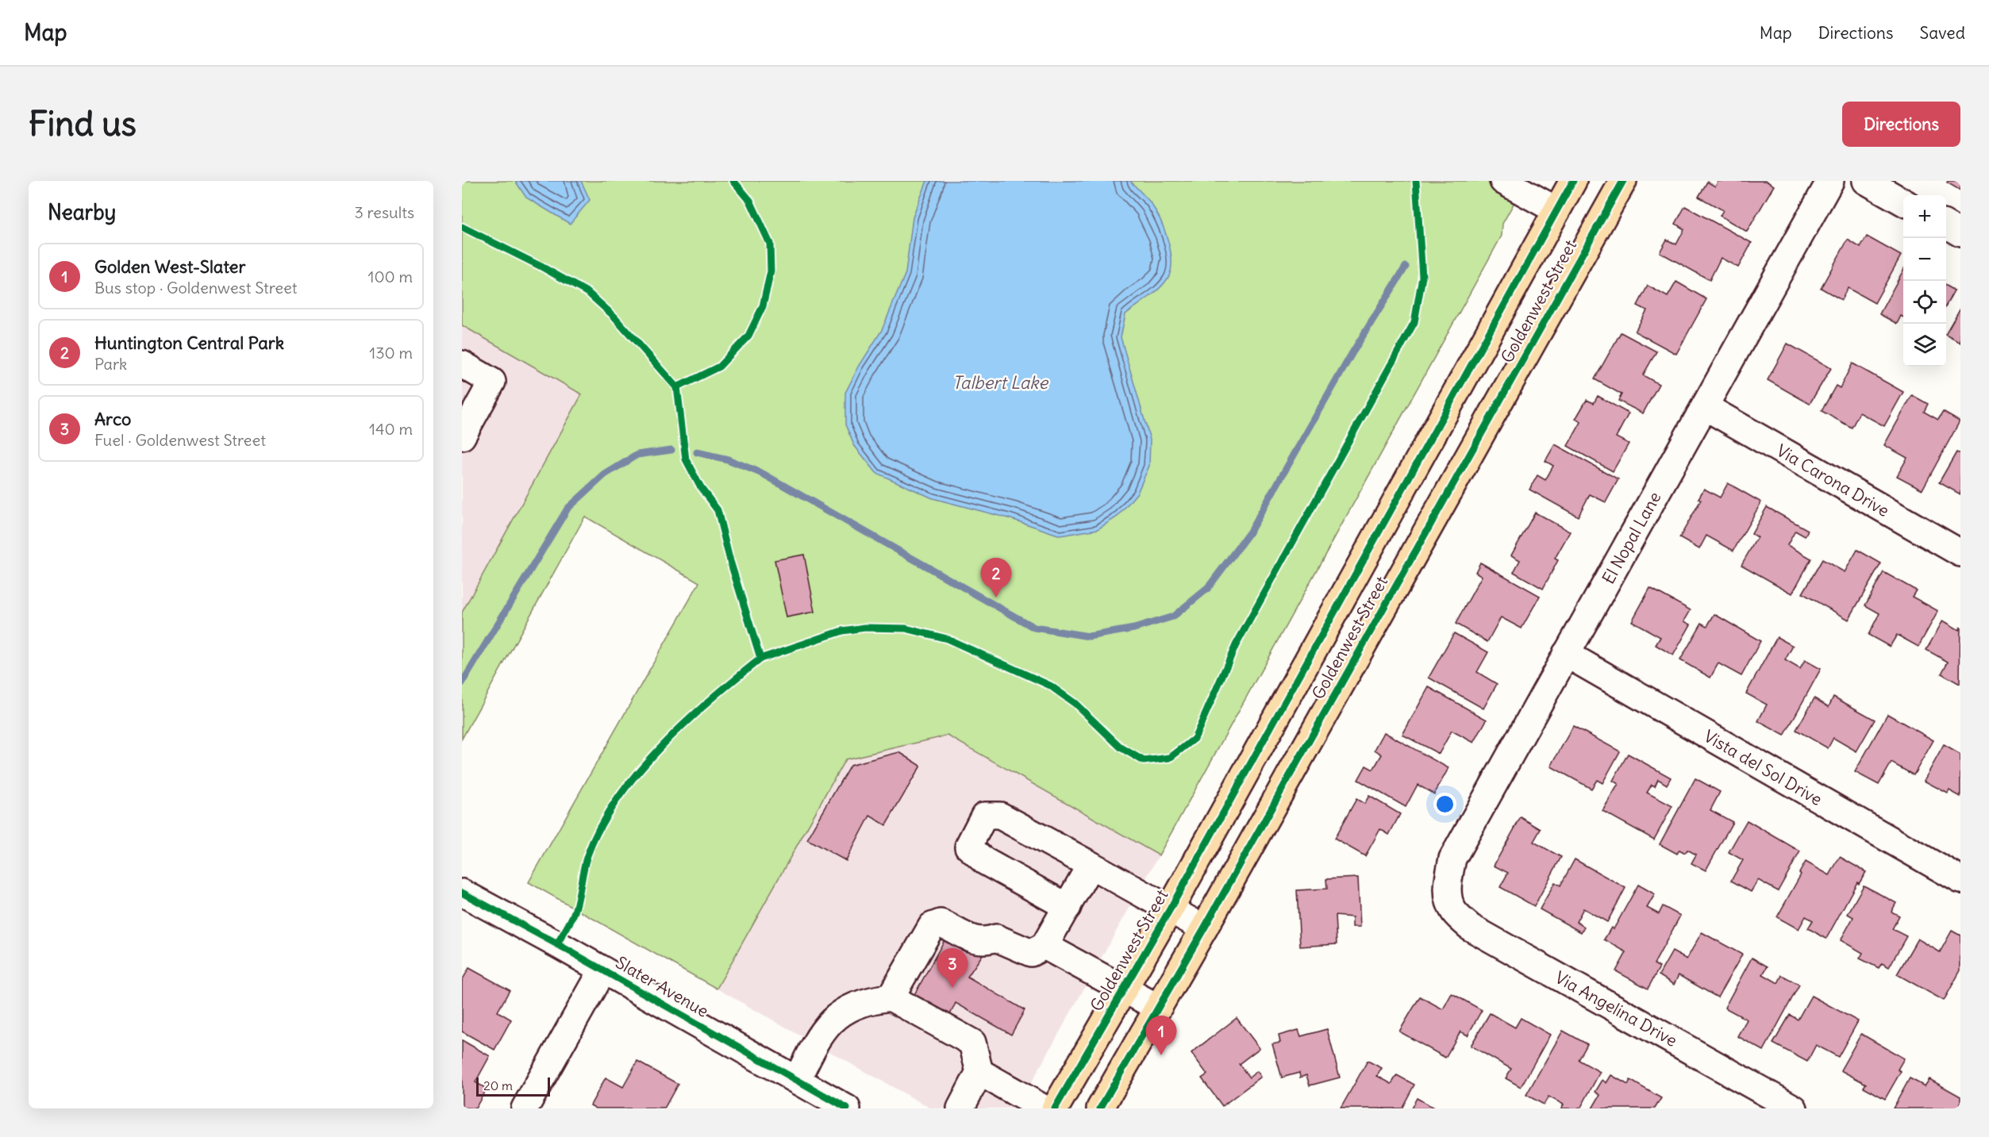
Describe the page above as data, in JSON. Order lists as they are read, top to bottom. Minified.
{"streets":{"main road":["Goldenwest Street"],"street":["Via Carona Drive","El Nopal Lane","Vista del Sol Drive","Slater Avenue","Via Angelina Drive"]},"crossings":[["Via Carona Drive","El Nopal Lane"],["El Nopal Lane","Vista del Sol Drive"],["El Nopal Lane","Via Angelina Drive"]],"water":["Talbert Lake"],"scale_bar":"20 m","page":{"header":"Map","nav":["Map","Directions","Saved"],"buttons":"Directions","title":"Find us","heading":["Nearby","3 results"],"map_buttons":["+","−"],"list":[{"mark":"1","name":"Golden West-Slater","note":"Bus stop · Goldenwest Street","value":"100 m"},{"mark":"2","name":"Huntington Central Park","note":"Park","value":"130 m"},{"mark":"3","name":"Arco","note":"Fuel · Goldenwest Street","value":"140 m"}],"pins":["2","3","1"],"scale":"20 m"}}
